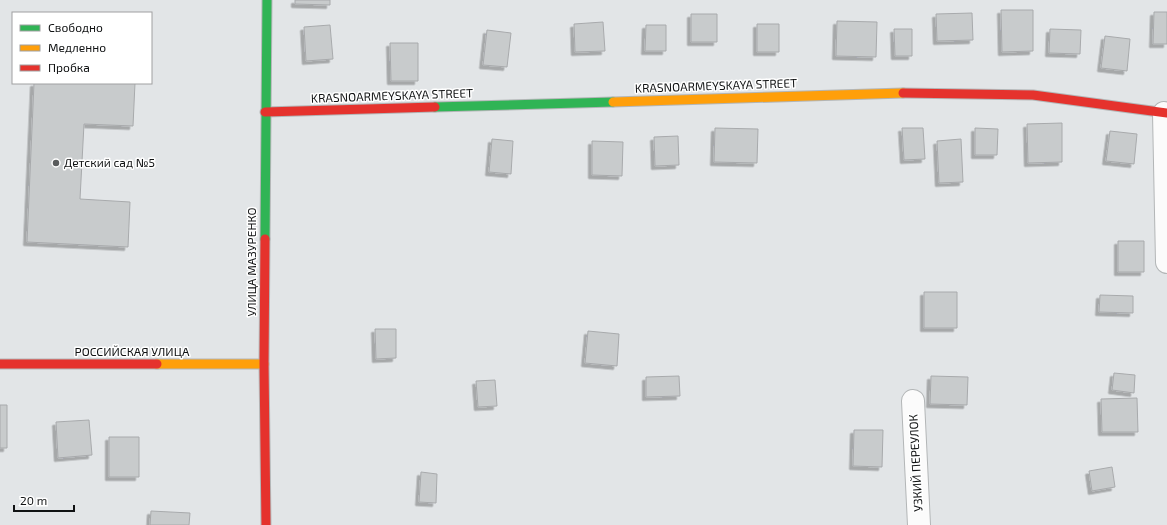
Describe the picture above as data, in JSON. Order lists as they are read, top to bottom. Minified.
{"streets":{"street":["KRASNOARMEYSKAYA STREET","УЛИЦА МАЗУРЕНКО","РОССИЙСКАЯ УЛИЦА","УЗКИЙ ПЕРЕУЛОК"]},"crossings":[["KRASNOARMEYSKAYA STREET","УЛИЦА МАЗУРЕНКО"],["УЛИЦА МАЗУРЕНКО","РОССИЙСКАЯ УЛИЦА"]],"places":["Детский сад №5"],"legend":["Свободно","Медленно","Пробка"],"scale_bar":"20 m"}
